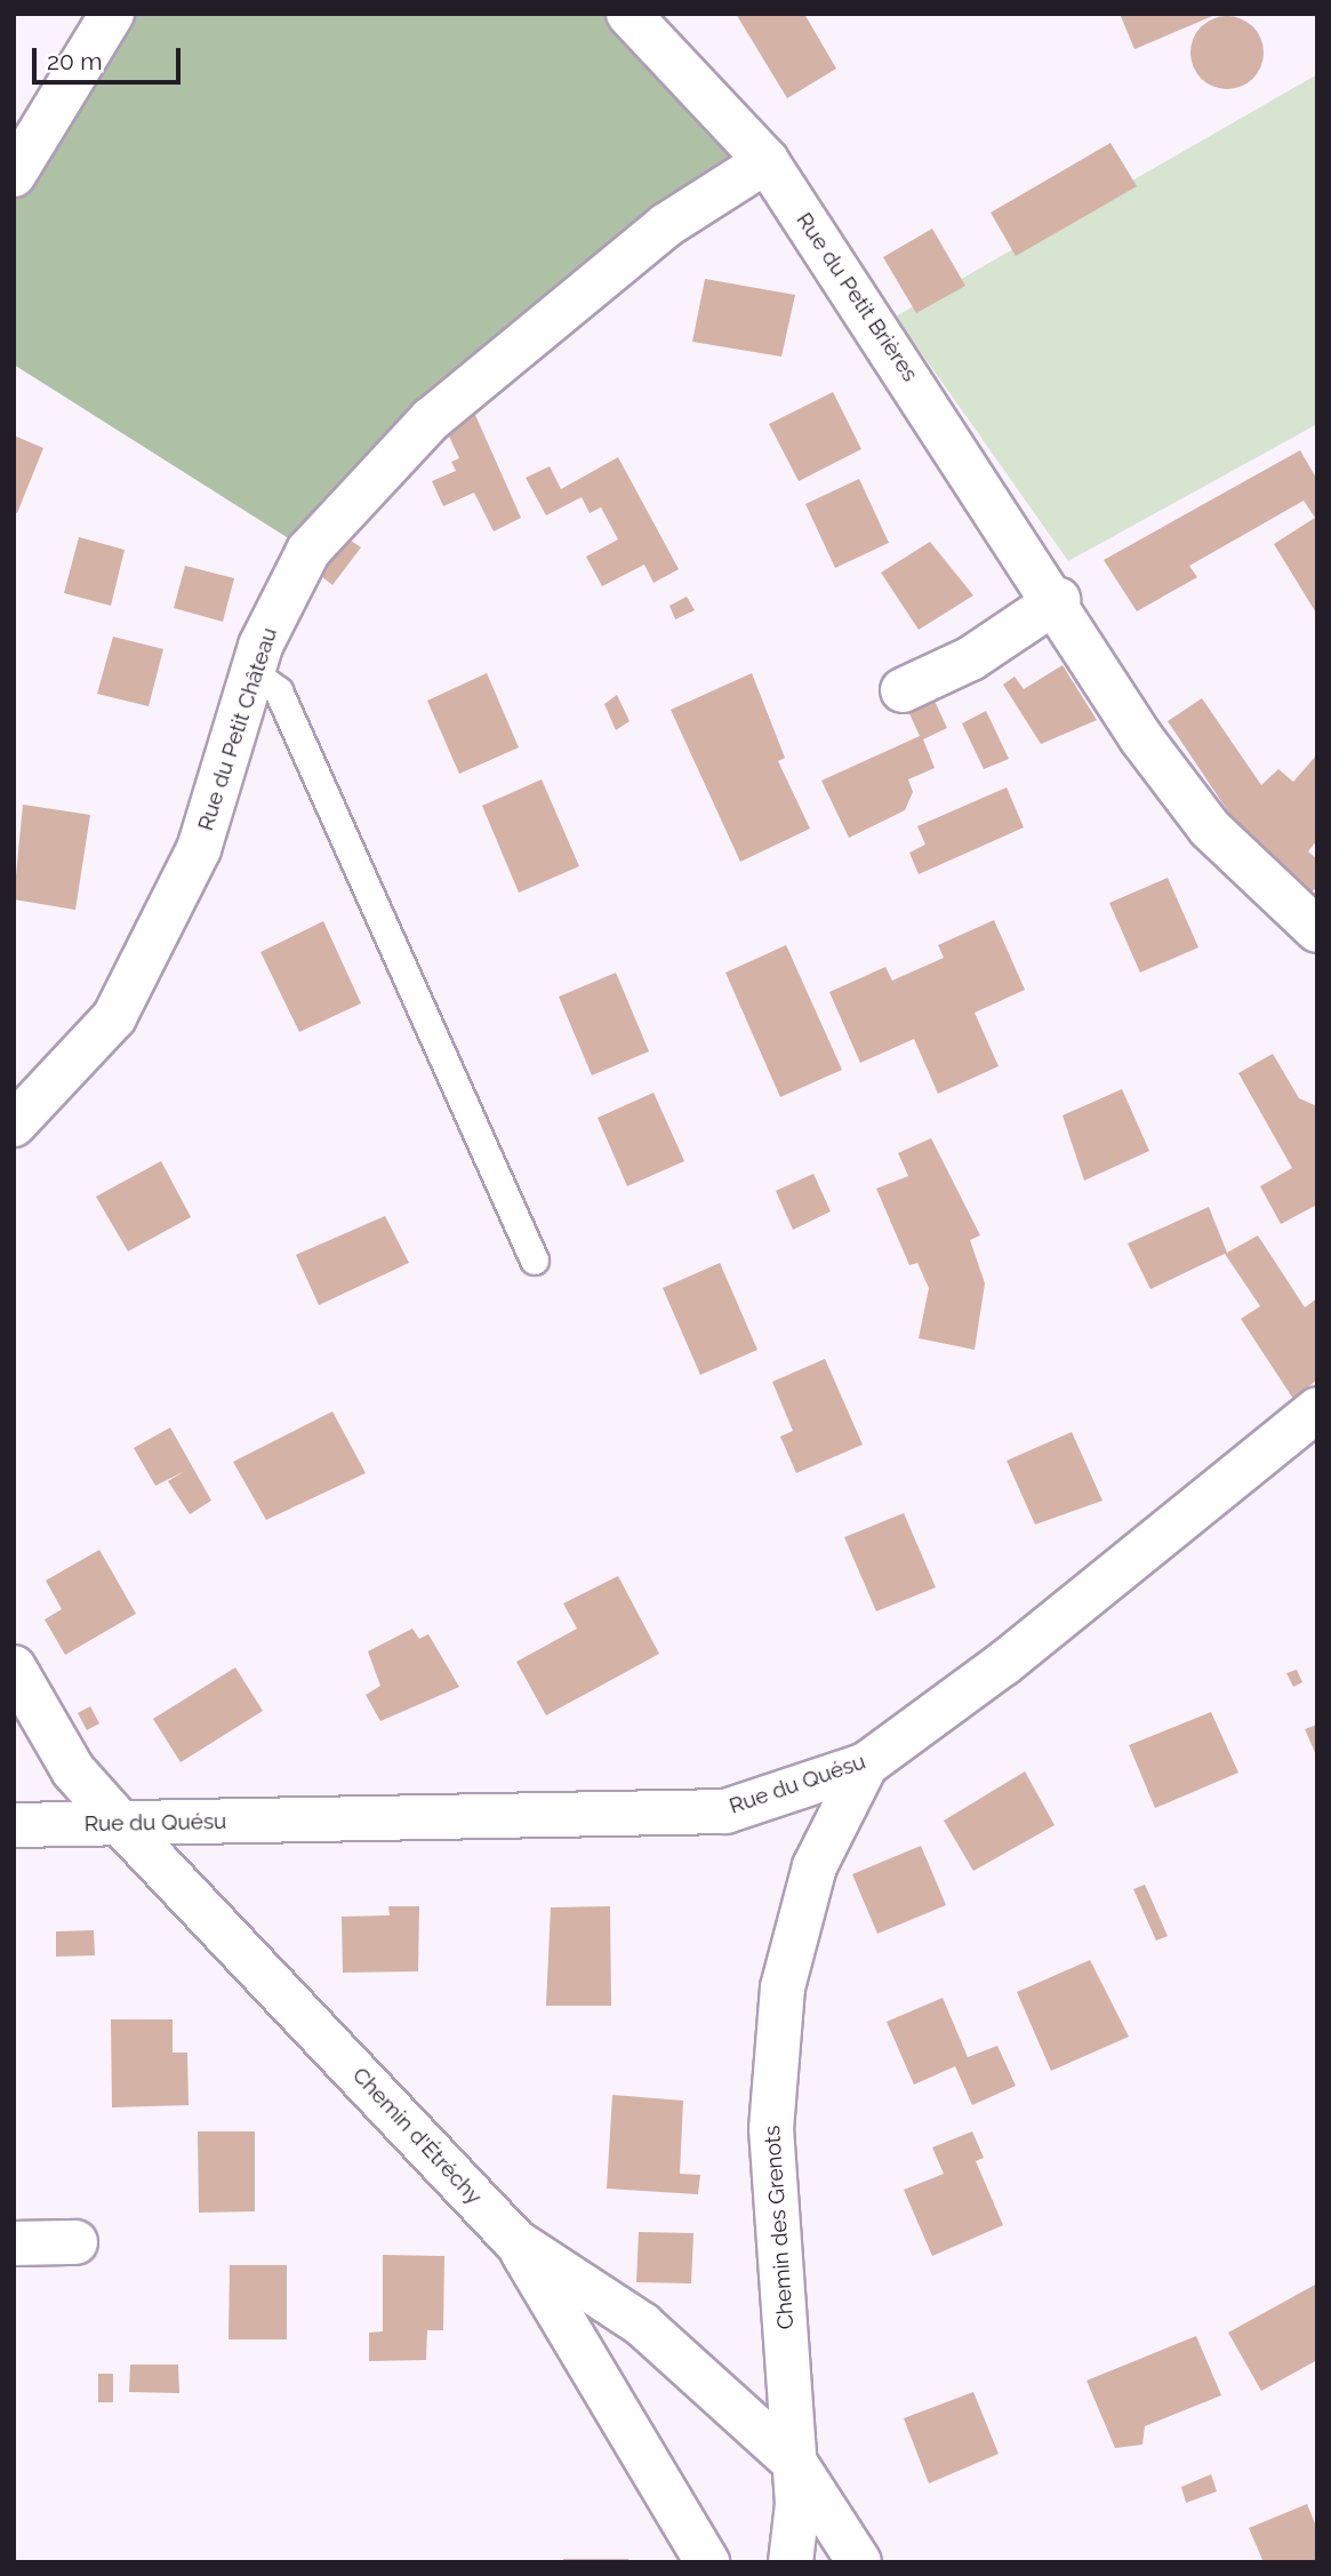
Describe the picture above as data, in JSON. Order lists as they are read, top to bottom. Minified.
{"streets":{"street":["Rue du Petit Brières","Rue du Petit Château","Rue du Quésu","Chemin d'Étréchy","Chemin des Grenots"]},"crossings":[["Rue du Petit Brières","Rue du Petit Château"],["Rue du Quésu","Chemin d'Étréchy"],["Rue du Quésu","Chemin des Grenots"],["Chemin d'Étréchy","Chemin des Grenots"]],"scale_bar":"20 m"}
